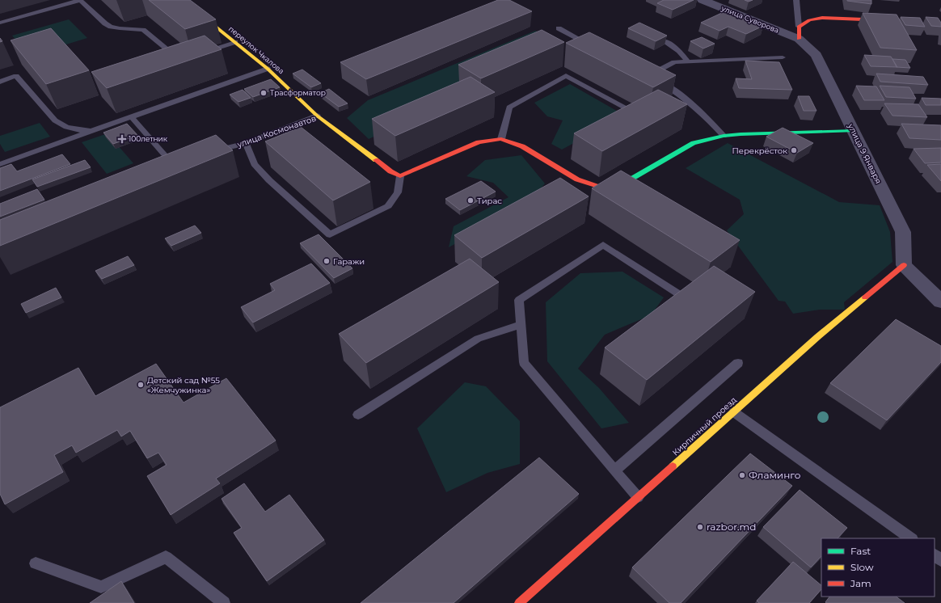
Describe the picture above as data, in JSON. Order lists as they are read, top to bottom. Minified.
{"streets":{"street":["улица Суворова","переулок Чкалова","улица Космонавтов","улица 9 Января","Кирпичный проезд"]},"crossings":[["улица Суворова","улица 9 Января"],["переулок Чкалова","улица Космонавтов"],["улица 9 Января","Кирпичный проезд"]],"places":{"other":["Трасформатор","Перекрёсток","Тирас","Гаражи","Детский сад №55 «Жемчужинка»","Фламинго","razbor.md"],"health":["100летник"]},"legend":["Fast","Slow","Jam"]}
